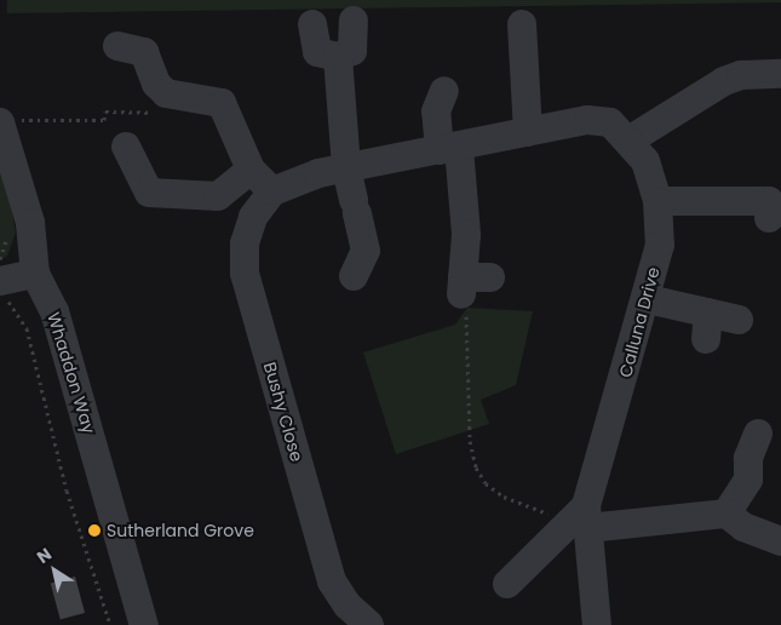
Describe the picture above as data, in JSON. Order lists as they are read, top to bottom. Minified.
{"streets":{"street":["Calluna Drive","Whaddon Way","Bushy Close"]},"crossings":[["Calluna Drive","Bushy Close"]],"places":["Sutherland Grove"],"north":"top left"}
